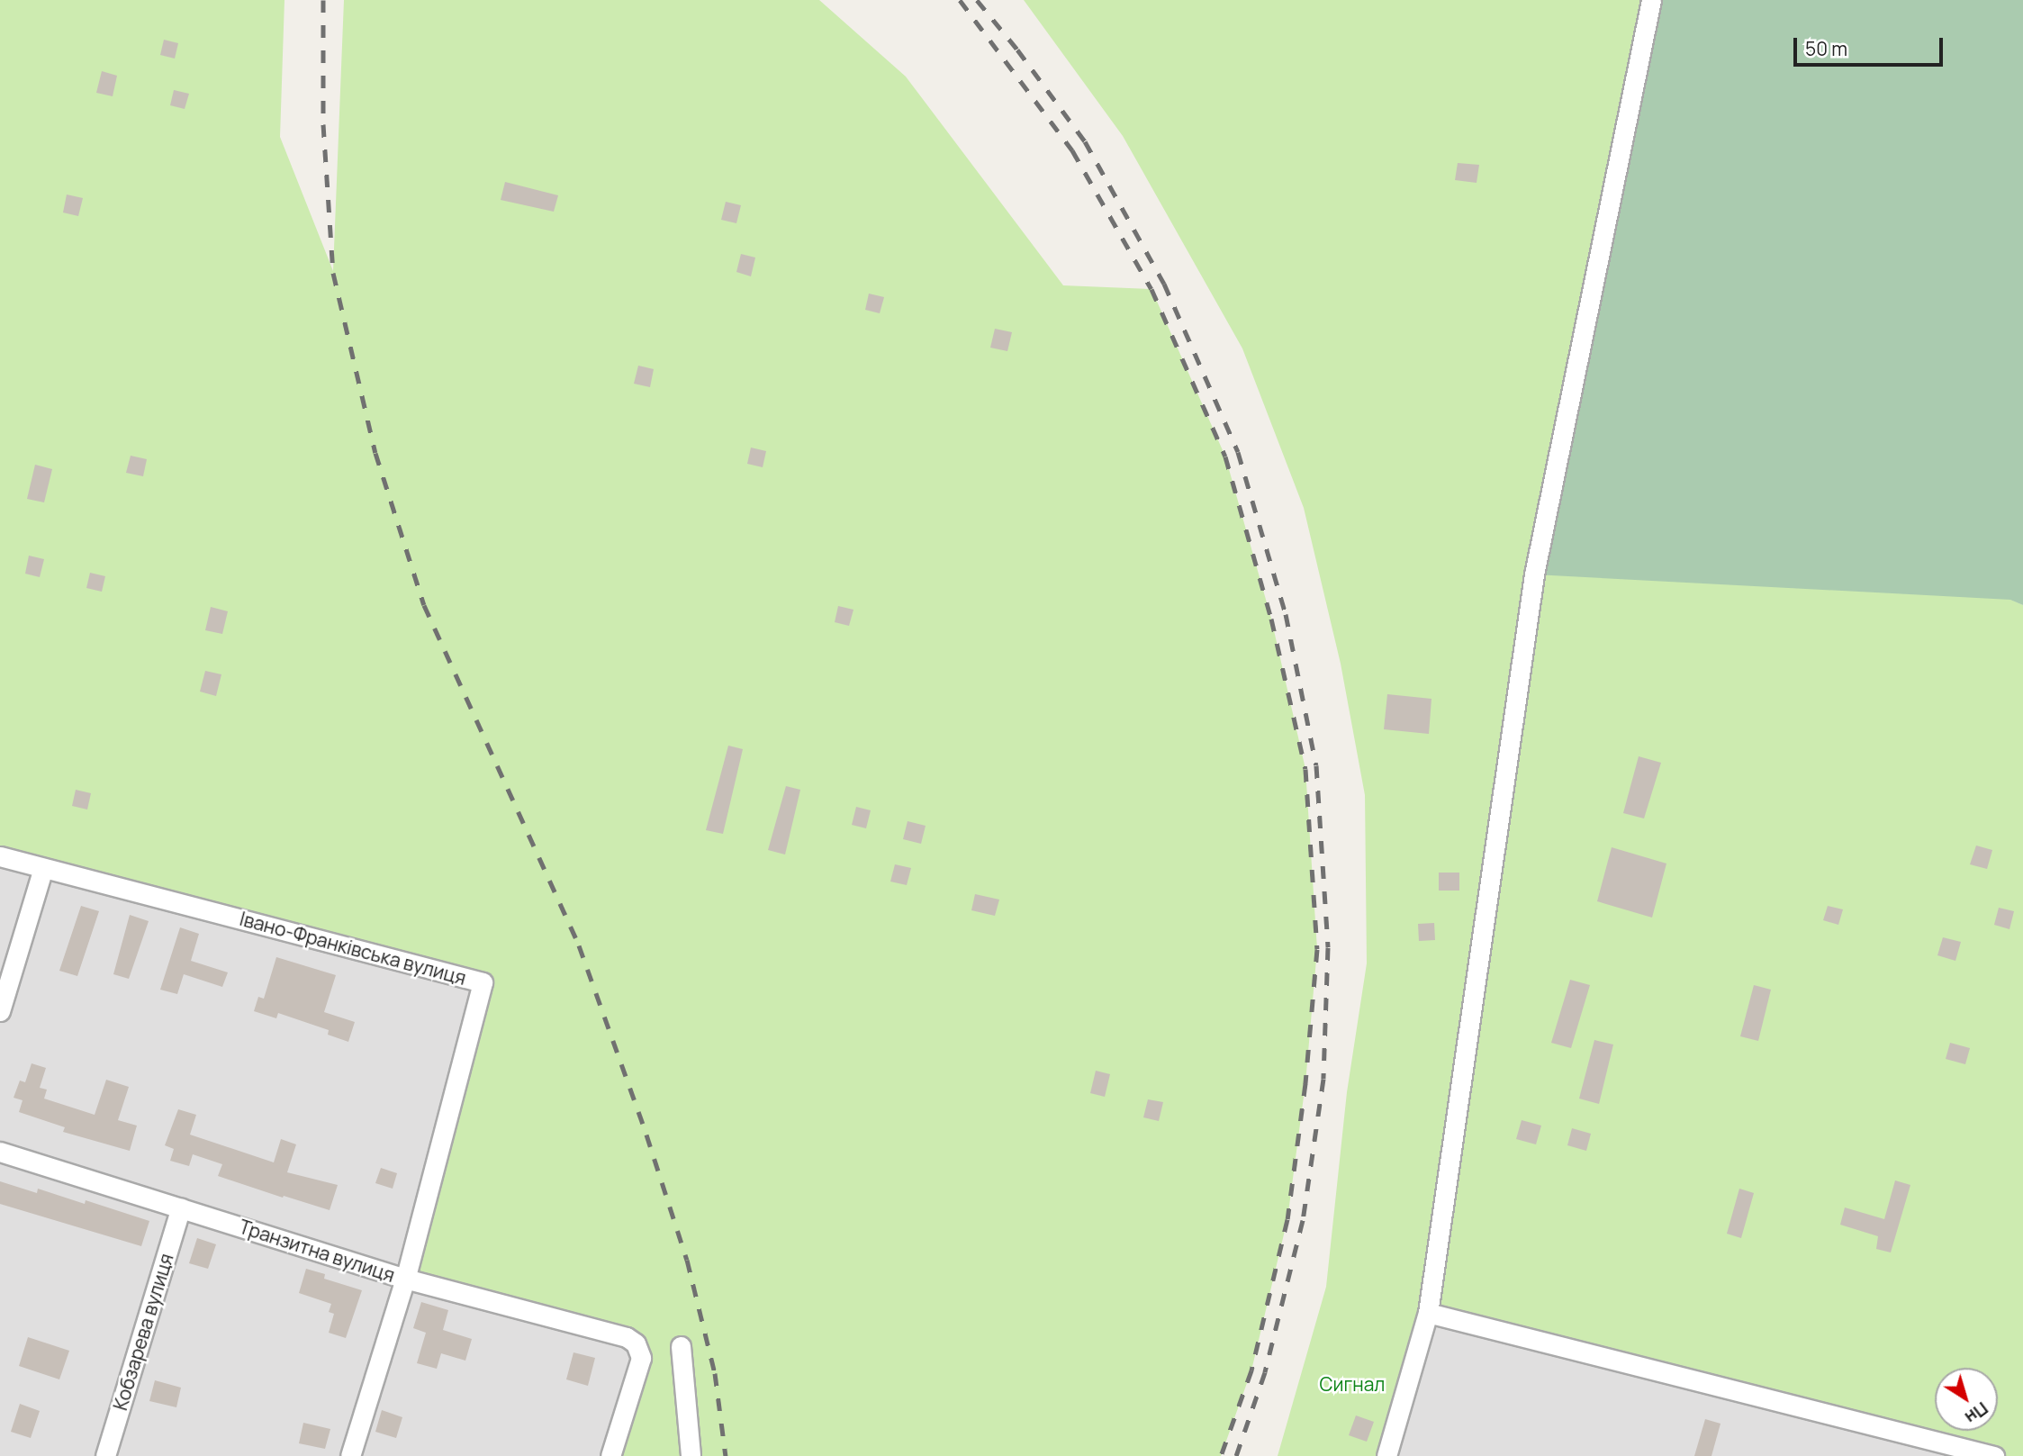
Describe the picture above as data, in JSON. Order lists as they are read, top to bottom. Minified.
{"streets":{"street":["Івано-Франківська вулиця","Транзитна вулиця","Кобзарева вулиця"]},"crossings":[["Івано-Франківська вулиця","Транзитна вулиця"],["Транзитна вулиця","Кобзарева вулиця"]],"parks":["Сигнал"],"scale_bar":"50 m","north":"bottom right"}
